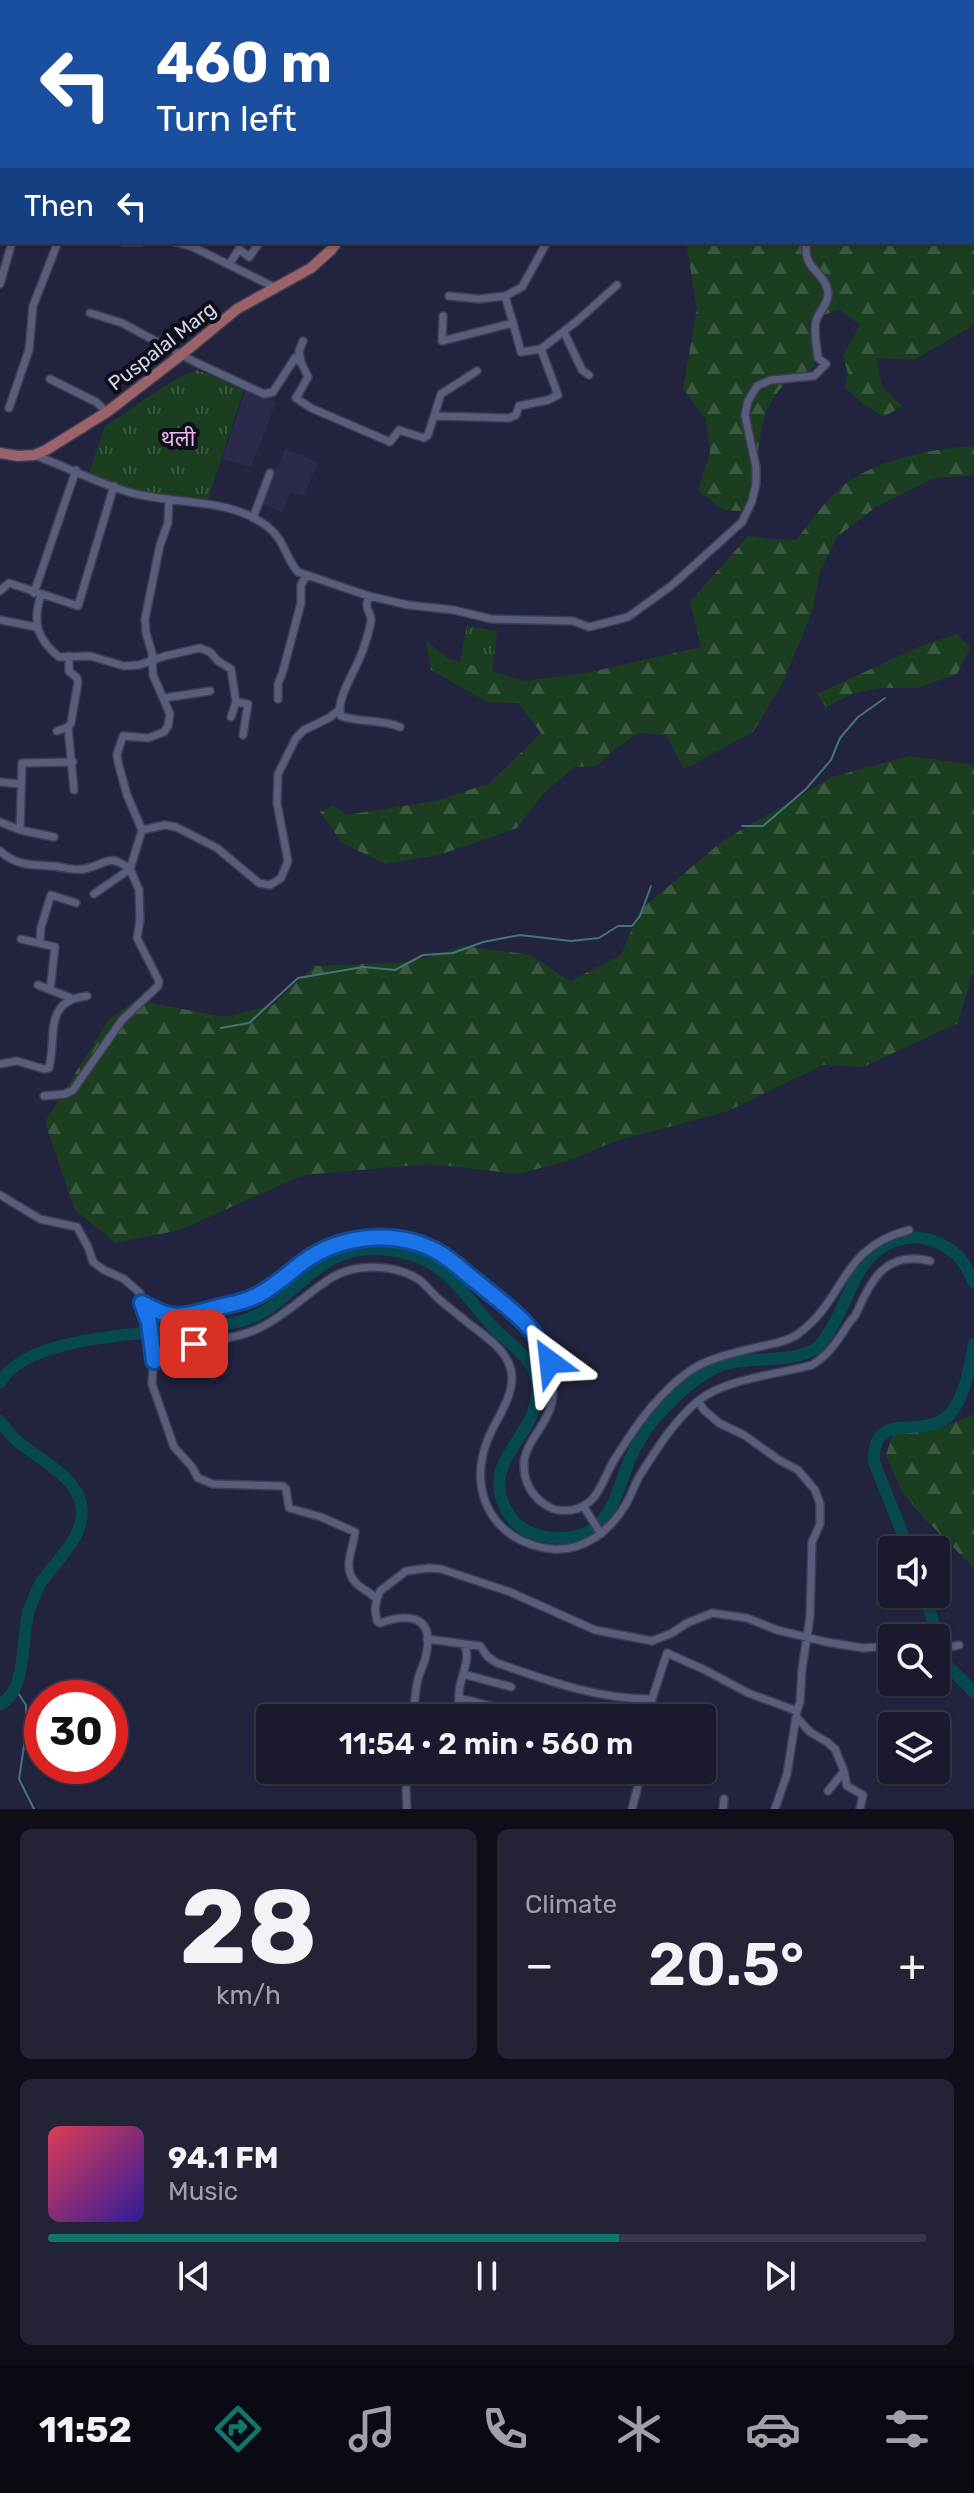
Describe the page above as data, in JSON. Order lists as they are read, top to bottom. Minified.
{"streets":{"main road":["Puspalal Marg"]},"districts":["थली"],"page":{"turn":["460 m","Turn left"],"then":"Then","limit":"30","trip":"11:54 · 2 min · 560 m","tile":[["28","km/h"],"Climate"],"heat":["−","20.5°","+"],"song":["94.1 FM","Music"],"tabs":"11:52"}}
